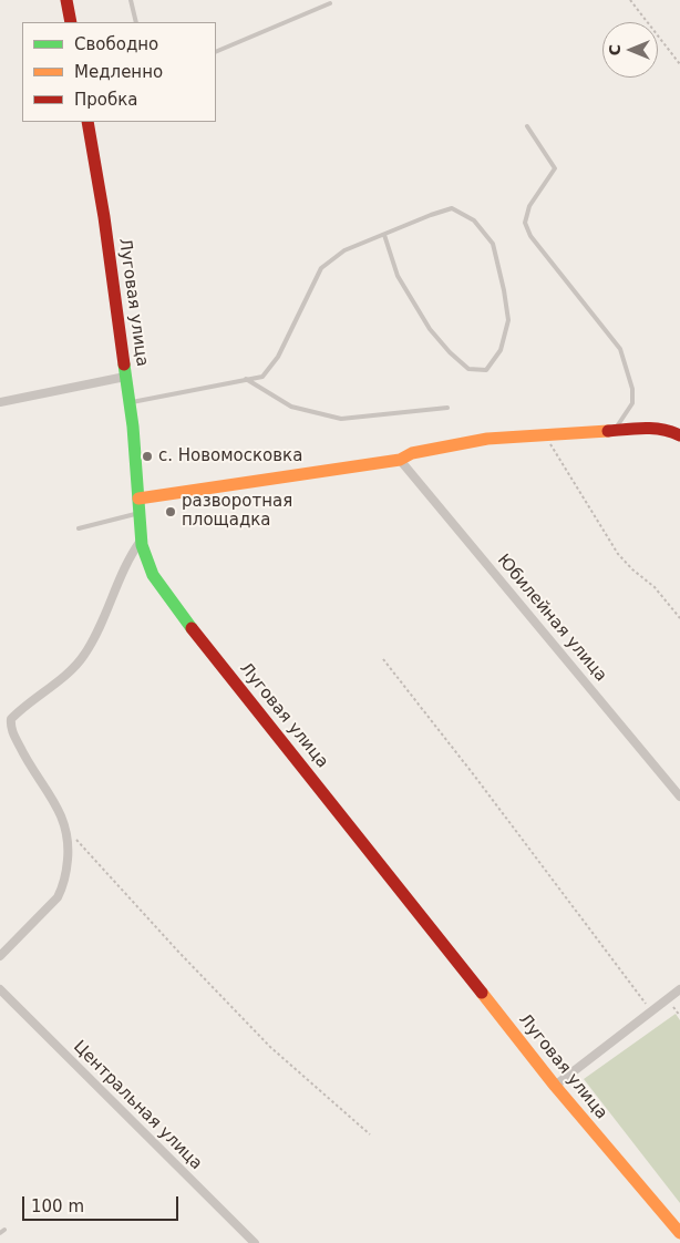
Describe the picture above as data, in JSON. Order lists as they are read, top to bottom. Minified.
{"streets":{"street":["Луговая улица","Юбилейная улица","Центральная улица"]},"places":["с. Новомосковка","разворотная площадка"],"legend":["Свободно","Медленно","Пробка"],"scale_bar":"100 m","north":"left"}
